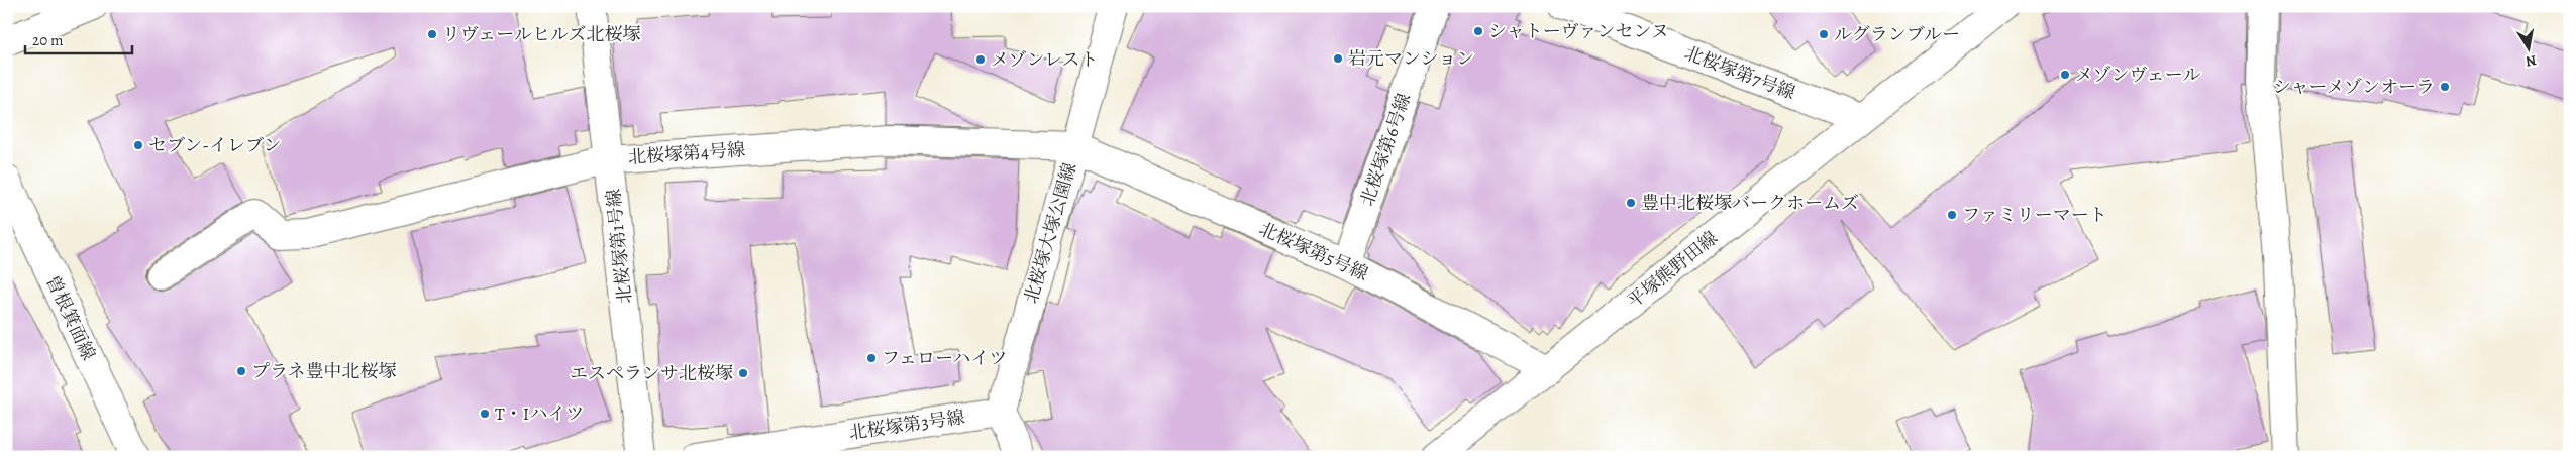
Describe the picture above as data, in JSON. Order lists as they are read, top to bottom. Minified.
{"streets":{"street":["北桜塚第7号線","北桜塚第6号線","北桜塚第4号線","北桜塚大塚公園線","北桜塚第1号線","北桜塚第5号線","平塚熊野田線","曽根箕面線","北桜塚第3号線"]},"crossings":[["北桜塚第7号線","平塚熊野田線"],["北桜塚第6号線","北桜塚第5号線"],["北桜塚第4号線","北桜塚大塚公園線"],["北桜塚第4号線","北桜塚第1号線"],["北桜塚第4号線","北桜塚第5号線"],["北桜塚大塚公園線","北桜塚第5号線"],["北桜塚大塚公園線","北桜塚第3号線"],["北桜塚第5号線","平塚熊野田線"]],"places":["シャトーヴァンセンヌ","リヴェールヒルズ北桜塚","ルグランブルー","岩元マンション","メゾンレスト","メゾンヴェール","シャーメゾンオーラ","セブン-イレブン","豊中北桜塚バークホームズ","ファミリーマート","フェローハイツ","プラネ豊中北桜塚","エスペランサ北桜塚","T・Iハイツ"],"scale_bar":"20 m","north":"bottom"}
